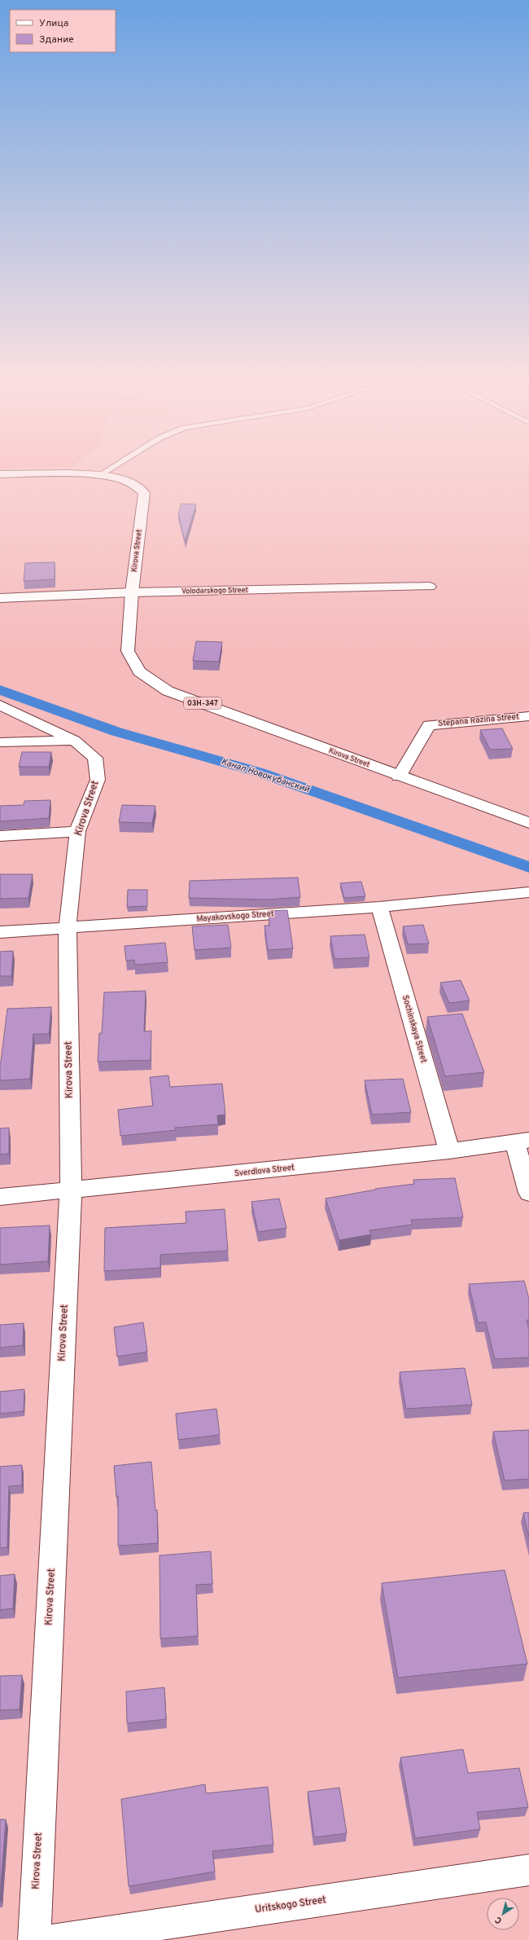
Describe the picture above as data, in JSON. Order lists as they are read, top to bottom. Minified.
{"streets":{"street":["Kirova Street","Volodarskogo Street","03Н-347","Stepana Razina Street","Mayakovskogo Street","Sochinskaya Street","Sverdlova Street","Uritskogo Street"]},"crossings":[["Kirova Street","Volodarskogo Street"],["Kirova Street","Stepana Razina Street"],["Kirova Street","Mayakovskogo Street"],["Kirova Street","Sverdlova Street"],["Mayakovskogo Street","Sochinskaya Street"],["Sochinskaya Street","Sverdlova Street"]],"water":["Канал Новокубанский"],"legend":["Улица","Здание"],"north":"bottom left"}
